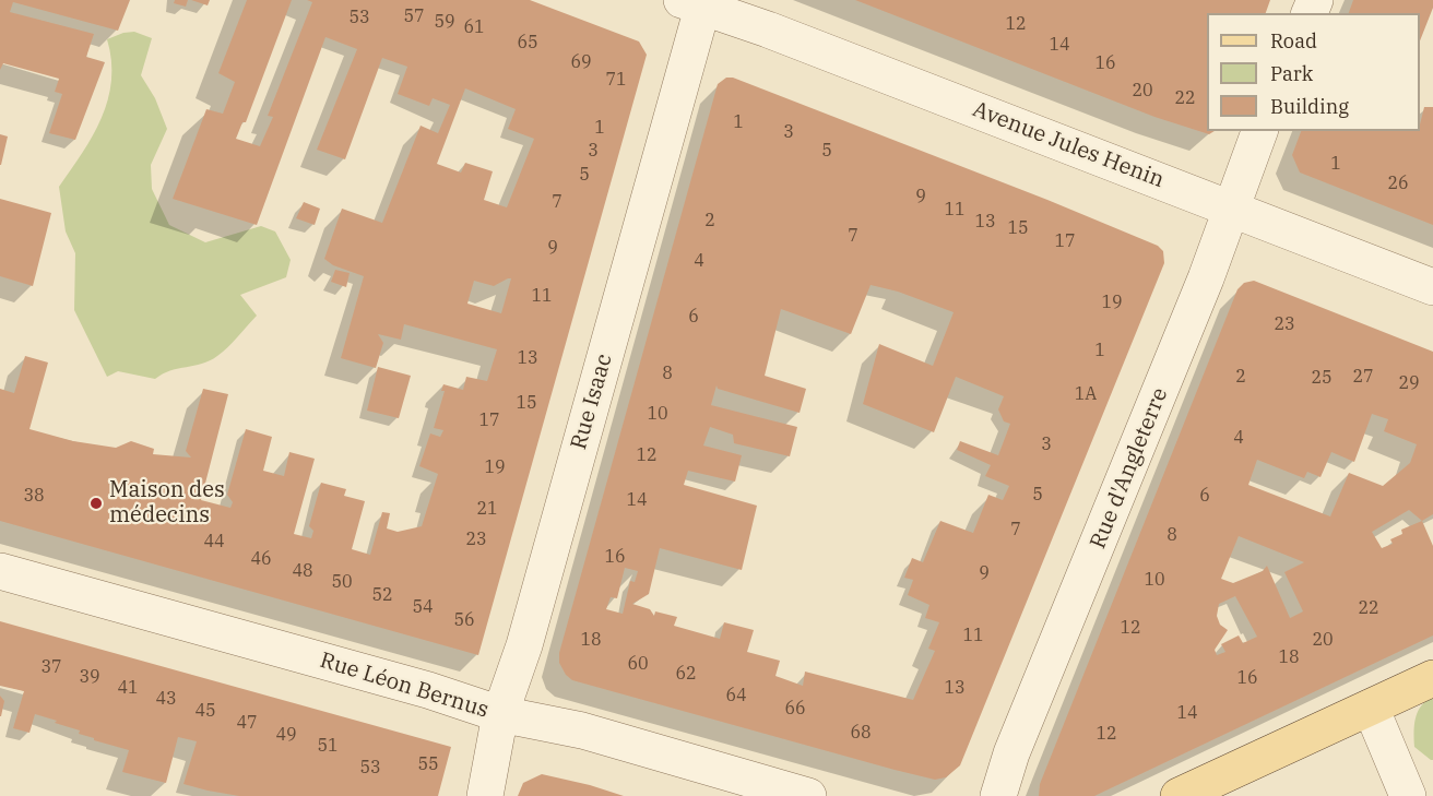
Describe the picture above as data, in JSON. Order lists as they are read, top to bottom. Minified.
{"streets":{"street":["Avenue Jules Henin","Rue Isaac","Rue d'Angleterre","Rue Léon Bernus"]},"crossings":[["Avenue Jules Henin","Rue Isaac"],["Avenue Jules Henin","Rue d'Angleterre"],["Rue Isaac","Rue Léon Bernus"]],"places":["Maison des médecins"],"house_numbers":["57","53","59","12","61","65","14","69","16","71","20","22","1","1","3","3","5","1","5","26","9","7","11","2","13","15","7","17","9","4","11","19","6","23","1","13","8","2","27","25","29","1A","15","10","17","4","3","12","19","5","38","6","14","21","7","8","23","44","16","46","48","9","10","50","52","54","22","56","12","11","18","20","18","60","37","62","39","16","41","13","64","43","66","45","14","47","68","12","49","51","55","53"],"legend":["Road","Park","Building"]}
